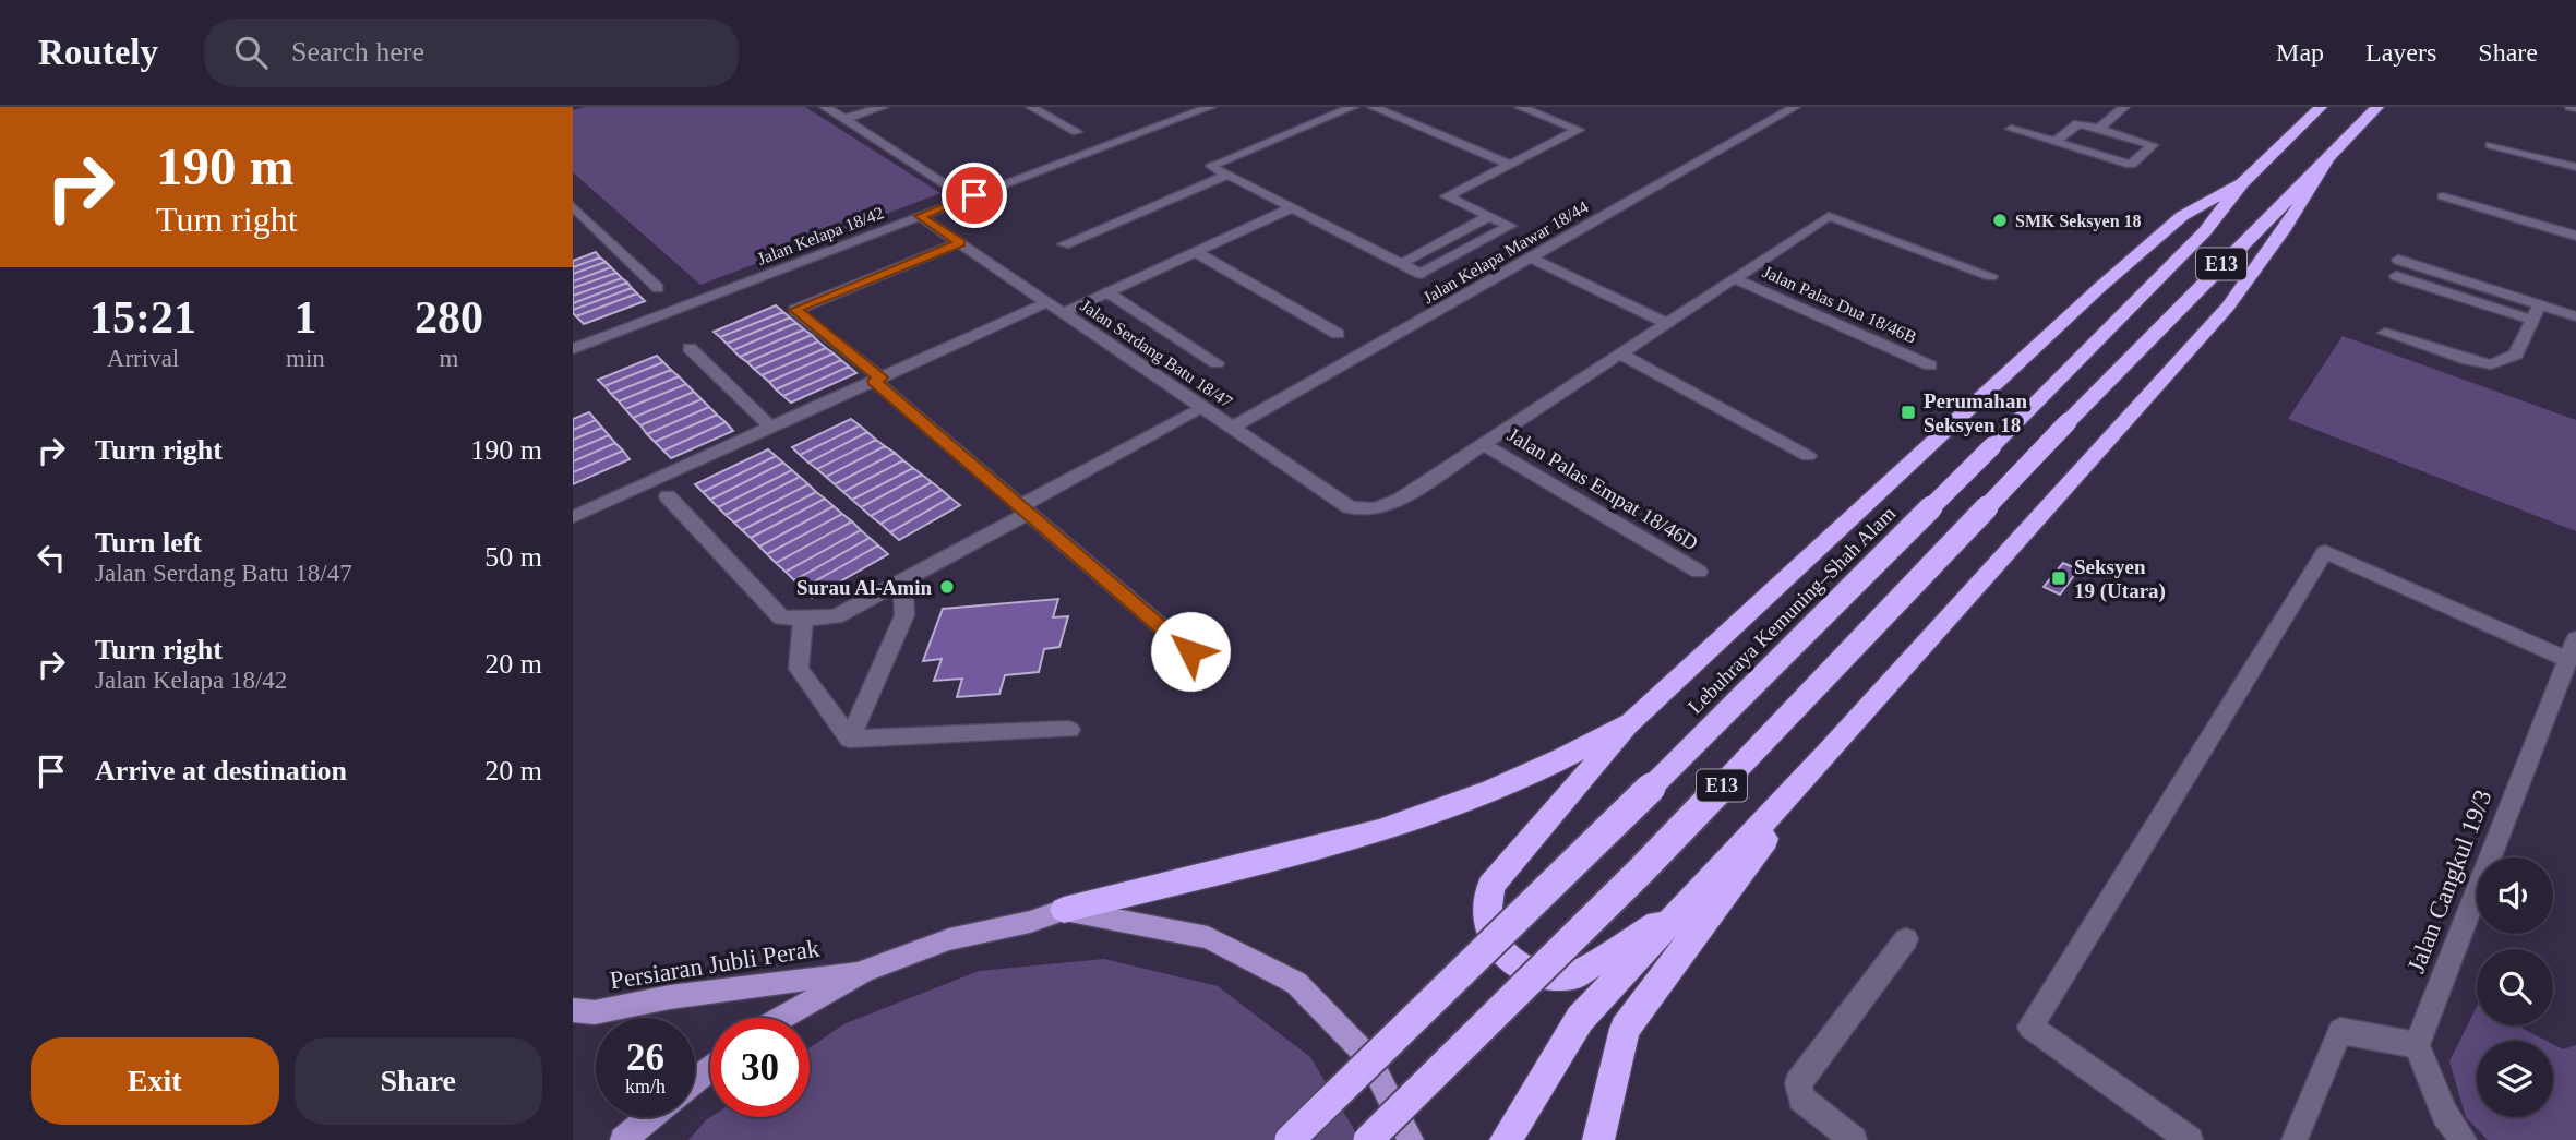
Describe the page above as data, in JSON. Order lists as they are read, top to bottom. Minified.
{"streets":{"highway":["E13","Lebuhraya Kemuning–Shah Alam"],"main road":["Persiaran Jubli Perak"],"street":["Jalan Kelapa 18/42","Jalan Kelapa Mawar 18/44","Jalan Palas Dua 18/46B","Jalan Serdang Batu 18/47","Jalan Palas Empat 18/46D","Jalan Cangkul 19/3"]},"crossings":[["Jalan Kelapa 18/42","Jalan Serdang Batu 18/47"],["Jalan Kelapa Mawar 18/44","Jalan Serdang Batu 18/47"],["Jalan Serdang Batu 18/47","Jalan Palas Empat 18/46D"]],"places":{"other":["SMK Seksyen 18","Surau Al-Amin"],"transit":["Perumahan Seksyen 18","Seksyen 19 (Utara)"]},"page":{"header":"Routely","search":"Search here","nav":["Map","Layers","Share"],"turn":["190 m","Turn right"],"eta":["15:21","Arrival","1","min","280","m"],"list":[{"name":"Turn right","value":"190 m"},{"name":"Turn left","note":"Jalan Serdang Batu 18/47","value":"50 m"},{"name":"Turn right","note":"Jalan Kelapa 18/42","value":"20 m"},{"name":"Arrive at destination","value":"20 m"}],"speed":"26 km/h","limit":"30","buttons":["Exit","Share"]}}
